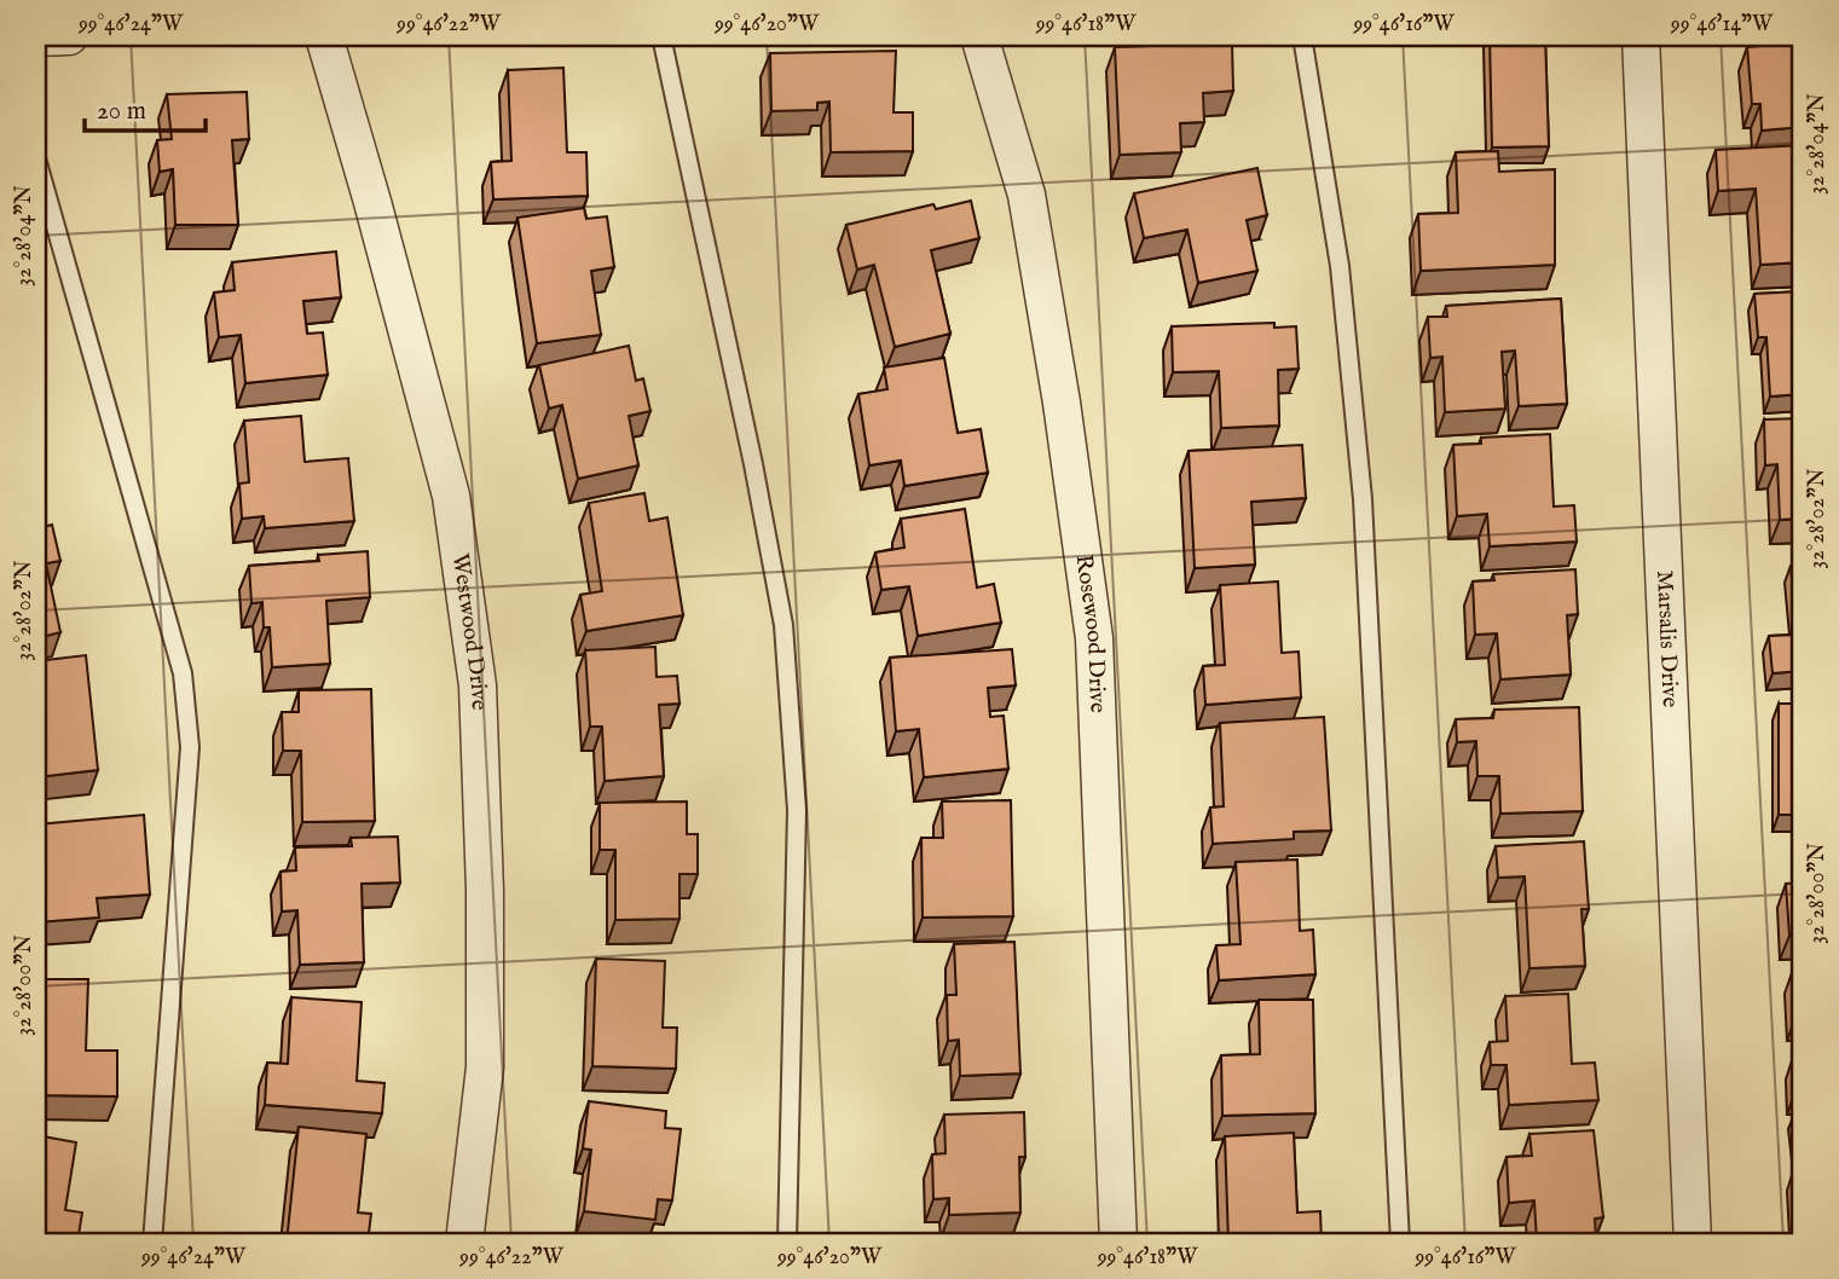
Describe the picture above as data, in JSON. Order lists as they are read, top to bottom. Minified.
{"streets":{"street":["Westwood Drive","Rosewood Drive","Marsalis Drive"]},"scale_bar":"20 m","coordinates":["99°46'24\"W","99°46'22\"W","99°46'20\"W","99°46'18\"W","99°46'16\"W","99°46'14\"W","32°28'04\"N","32°28'02\"N","32°28'00\"N"]}
